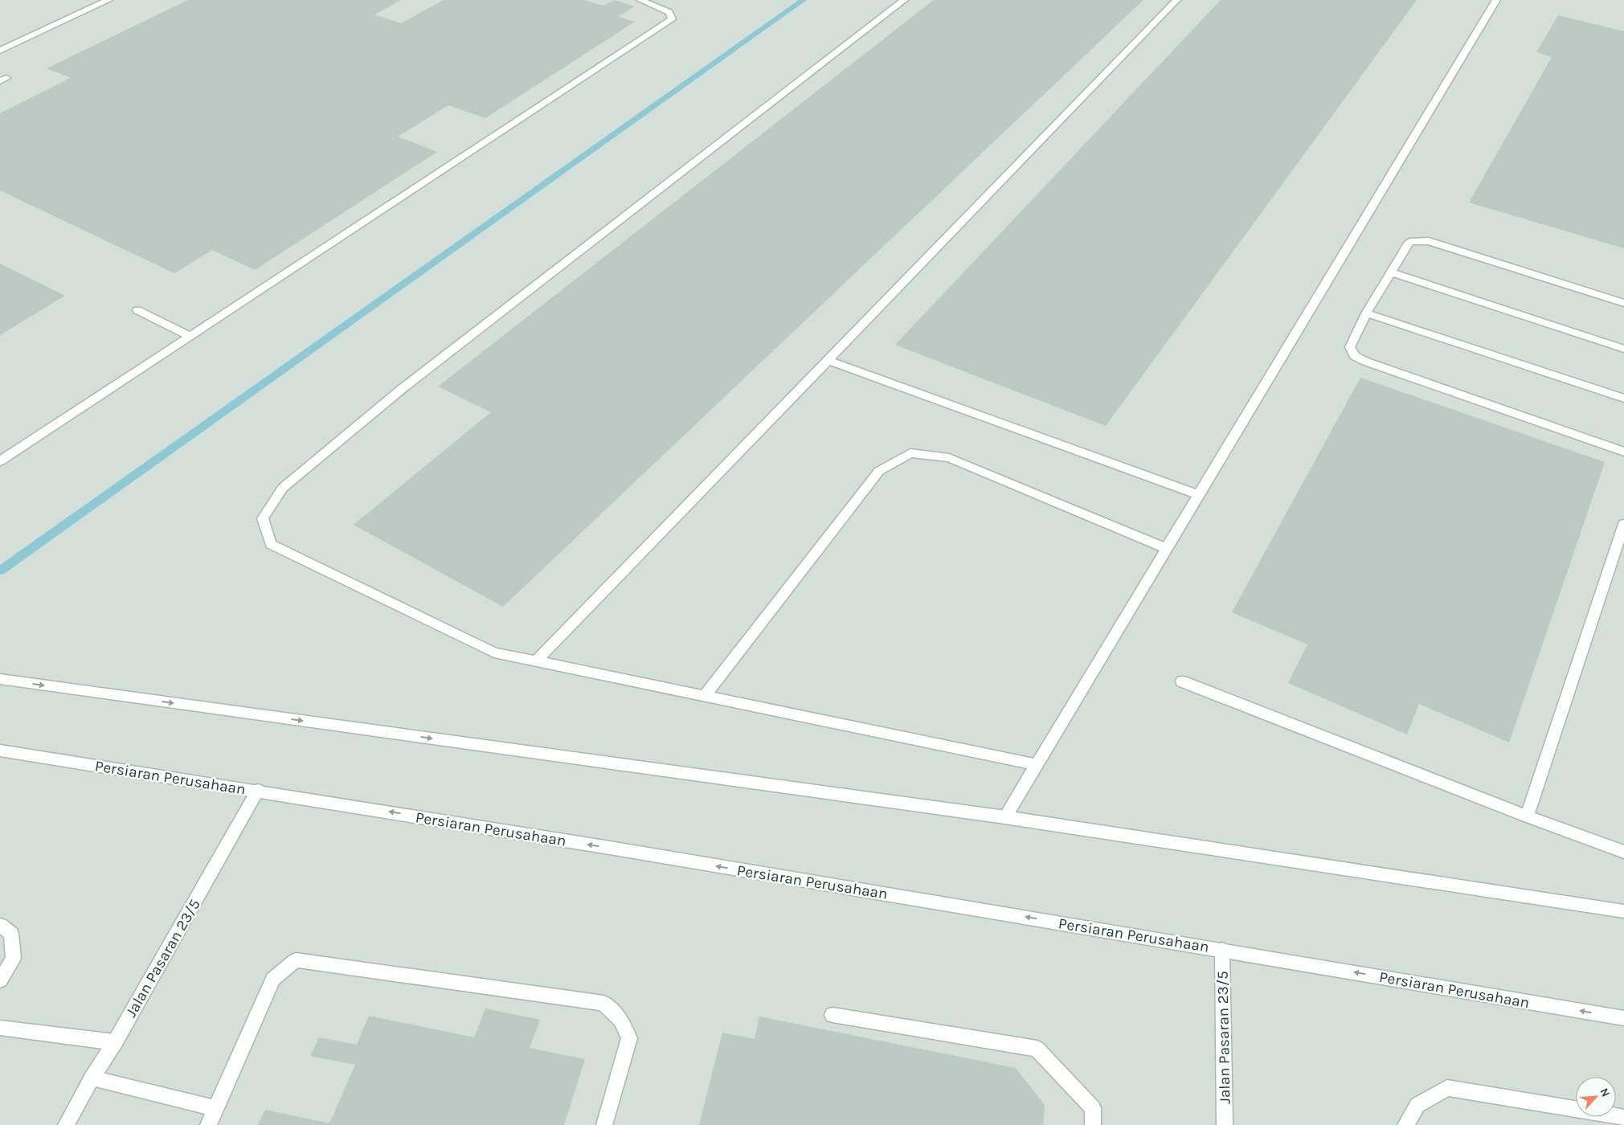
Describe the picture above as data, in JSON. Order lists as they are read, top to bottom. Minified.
{"streets":{"main road":["Persiaran Perusahaan","Jalan Pasaran 23/5"]},"crossings":[["Persiaran Perusahaan","Jalan Pasaran 23/5"]],"north":"top right"}
